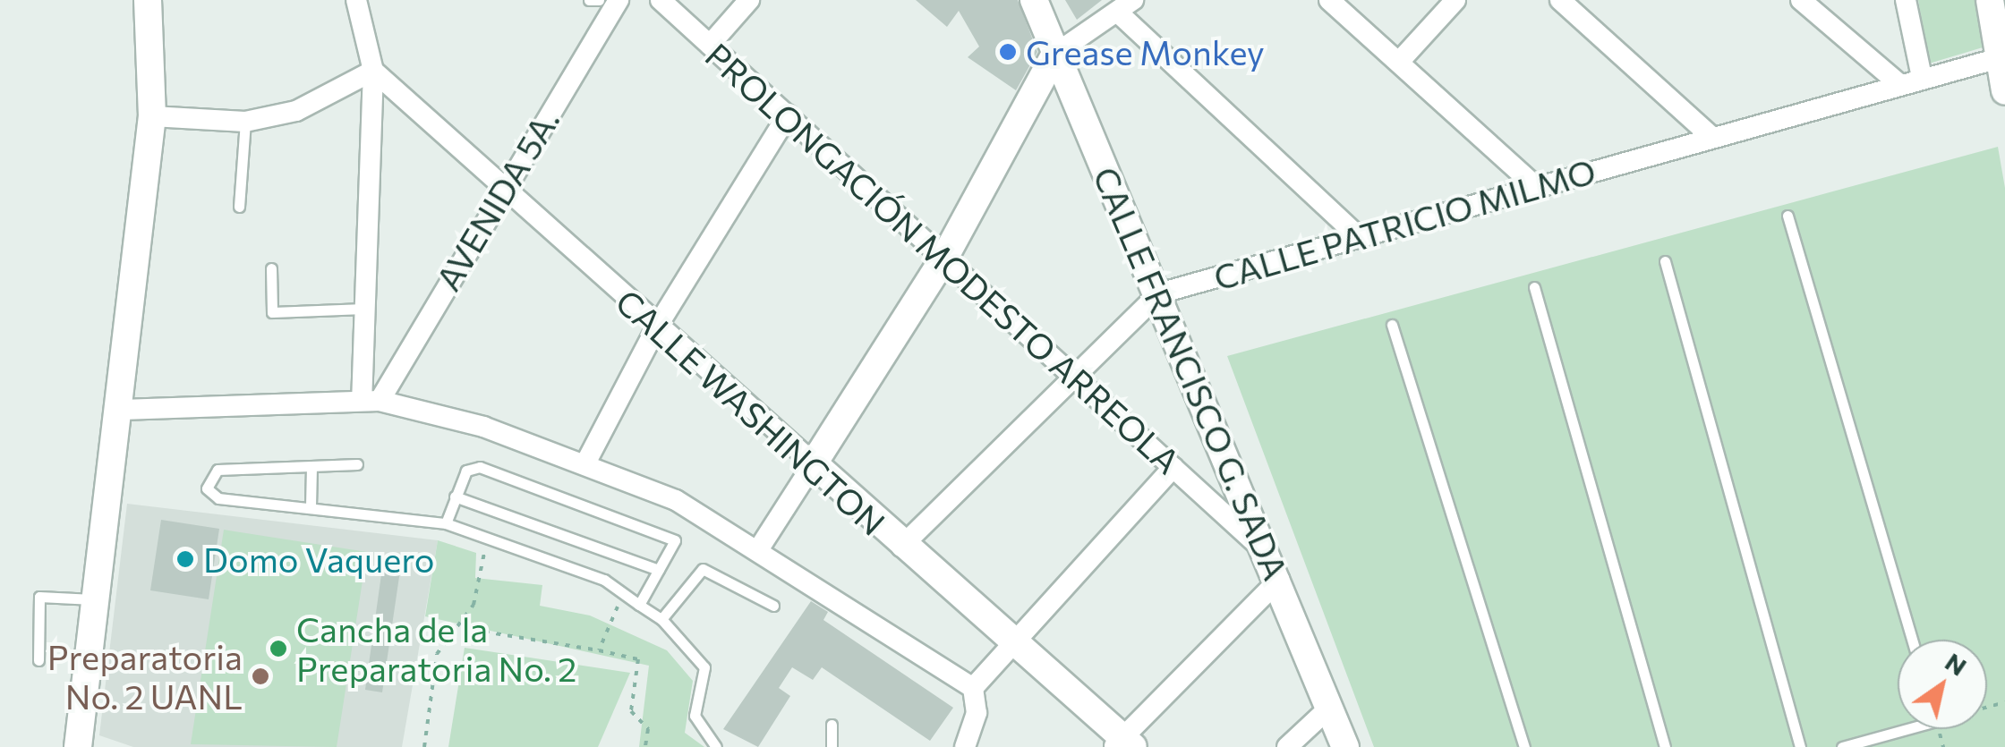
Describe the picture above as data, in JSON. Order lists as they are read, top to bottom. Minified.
{"streets":{"street":["AVENIDA 5A.","CALLE PATRICIO MILMO","PROLONGACIÓN MODESTO ARREOLA","CALLE FRANCISCO G. SADA","CALLE WASHINGTON"]},"crossings":[["AVENIDA 5A.","CALLE WASHINGTON"],["CALLE PATRICIO MILMO","PROLONGACIÓN MODESTO ARREOLA"],["CALLE PATRICIO MILMO","CALLE FRANCISCO G. SADA"],["CALLE PATRICIO MILMO","CALLE WASHINGTON"],["PROLONGACIÓN MODESTO ARREOLA","CALLE FRANCISCO G. SADA"]],"places":["Grease Monkey","Domo Vaquero","Cancha de la Preparatoria No. 2","Preparatoria No. 2 UANL"],"north":"top right"}
